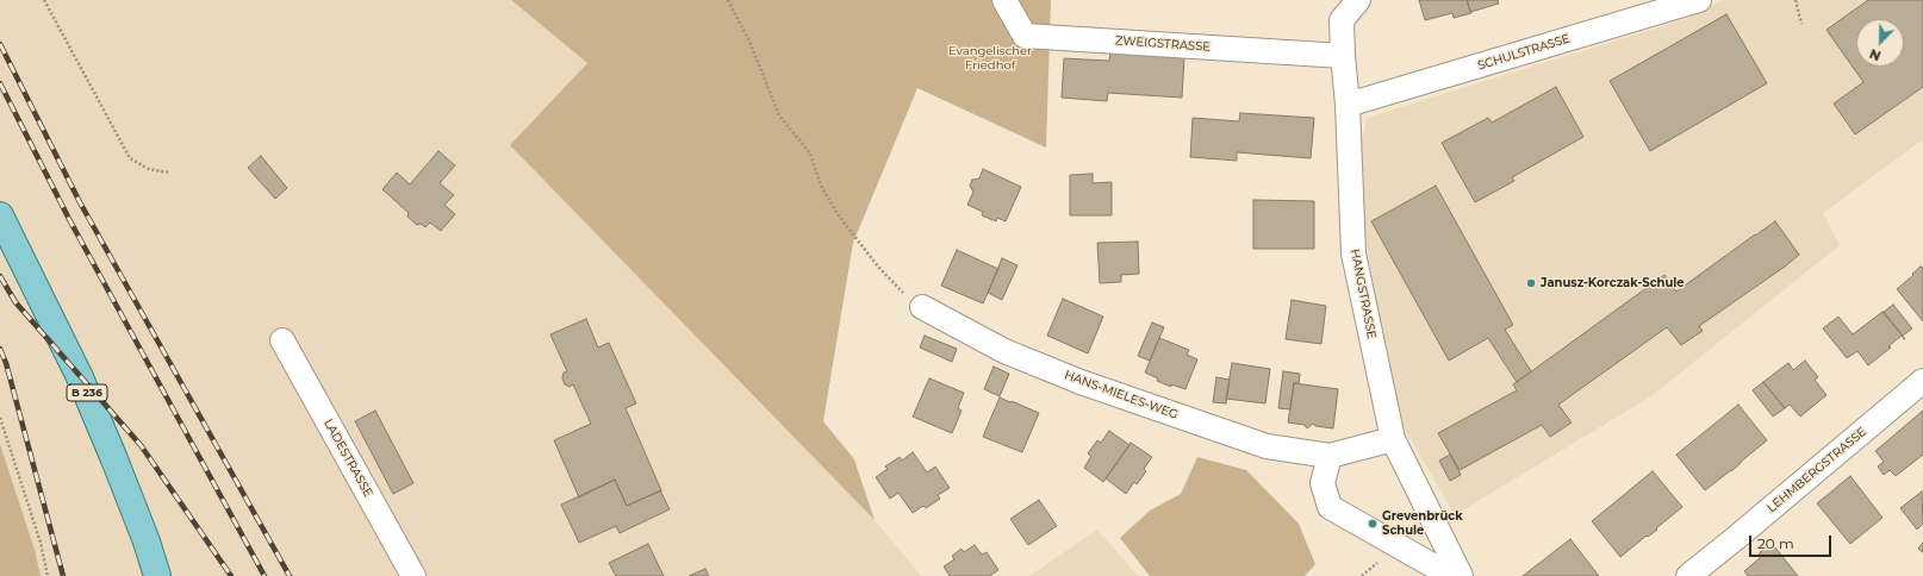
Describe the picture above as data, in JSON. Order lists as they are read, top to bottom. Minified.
{"streets":{"main road":["B 236"],"street":["ZWEIGSTRASSE","SCHULSTRASSE","HANGSTRASSE","HANS-MIELES-WEG","LADESTRASSE","LEHMBERGSTRASSE"]},"crossings":[["ZWEIGSTRASSE","HANGSTRASSE"],["SCHULSTRASSE","HANGSTRASSE"],["HANGSTRASSE","HANS-MIELES-WEG"]],"parks":["Evangelischer Friedhof"],"places":["Janusz-Korczak-Schule","Grevenbrück Schule"],"scale_bar":"20 m","north":"bottom left"}
